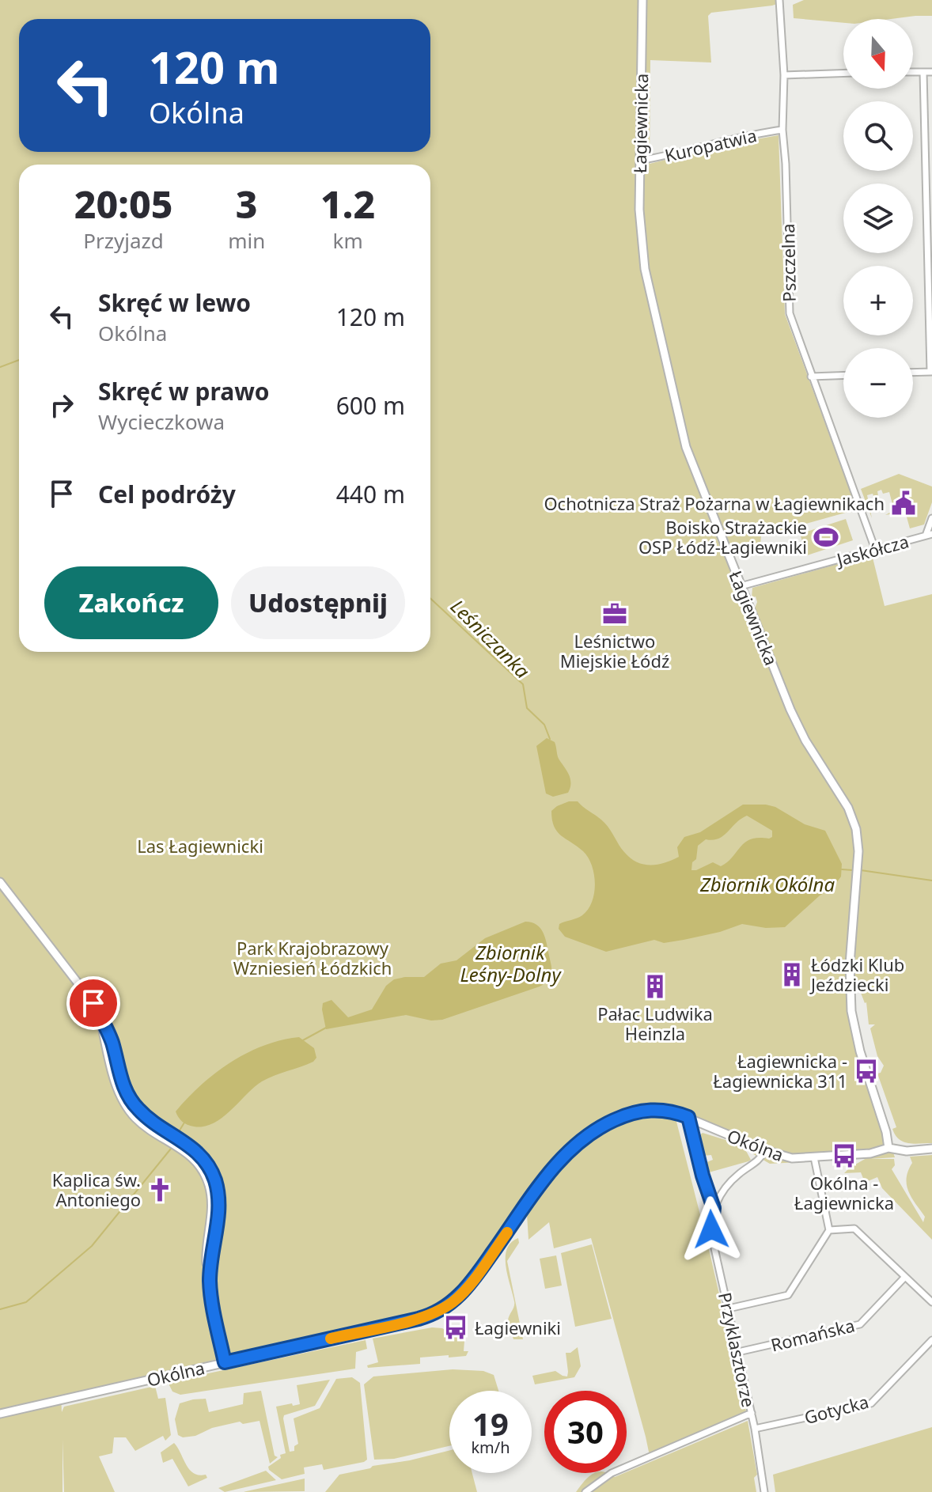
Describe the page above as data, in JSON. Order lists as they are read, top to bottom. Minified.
{"streets":{"street":["Łagiewnicka","Kuropatwia","Pszczelna","Jaskółcza","Okólna","Romańska","Przyklasztorze","Gotycka"]},"crossings":[["Łagiewnicka","Kuropatwia"],["Łagiewnicka","Jaskółcza"],["Łagiewnicka","Okólna"],["Kuropatwia","Pszczelna"],["Pszczelna","Jaskółcza"],["Okólna","Przyklasztorze"],["Romańska","Przyklasztorze"],["Przyklasztorze","Gotycka"]],"water":["Leśniczanka","Zbiornik Okólna","Zbiornik Leśny-Dolny"],"parks":["Las Łagiewnicki","Park Krajobrazowy Wzniesień Łódzkich"],"places":{"public building":["Ochotnicza Straż Pożarna w Łagiewnikach"],"sports":["Boisko Strażackie OSP Łódź-Łagiewniki"],"office":["Leśnictwo Miejskie Łódź"],"building":["Łódzki Klub Jeździecki","Pałac Ludwika Heinzla"],"bus stop":["Łagiewnicka - Łagiewnicka 311","Okólna - Łagiewnicka","Łagiewniki"],"church":["Kaplica św. Antoniego"]},"north":"bottom","page":{"map_buttons":["+","−"],"turn":["120 m","Okólna"],"eta":["20:05","Przyjazd","3","min","1.2","km"],"list":[{"name":"Skręć w lewo","note":"Okólna","value":"120 m"},{"name":"Skręć w prawo","note":"Wycieczkowa","value":"600 m"},{"name":"Cel podróży","value":"440 m"}],"buttons":["Zakończ","Udostępnij"],"speed":"19 km/h","limit":"30"}}
